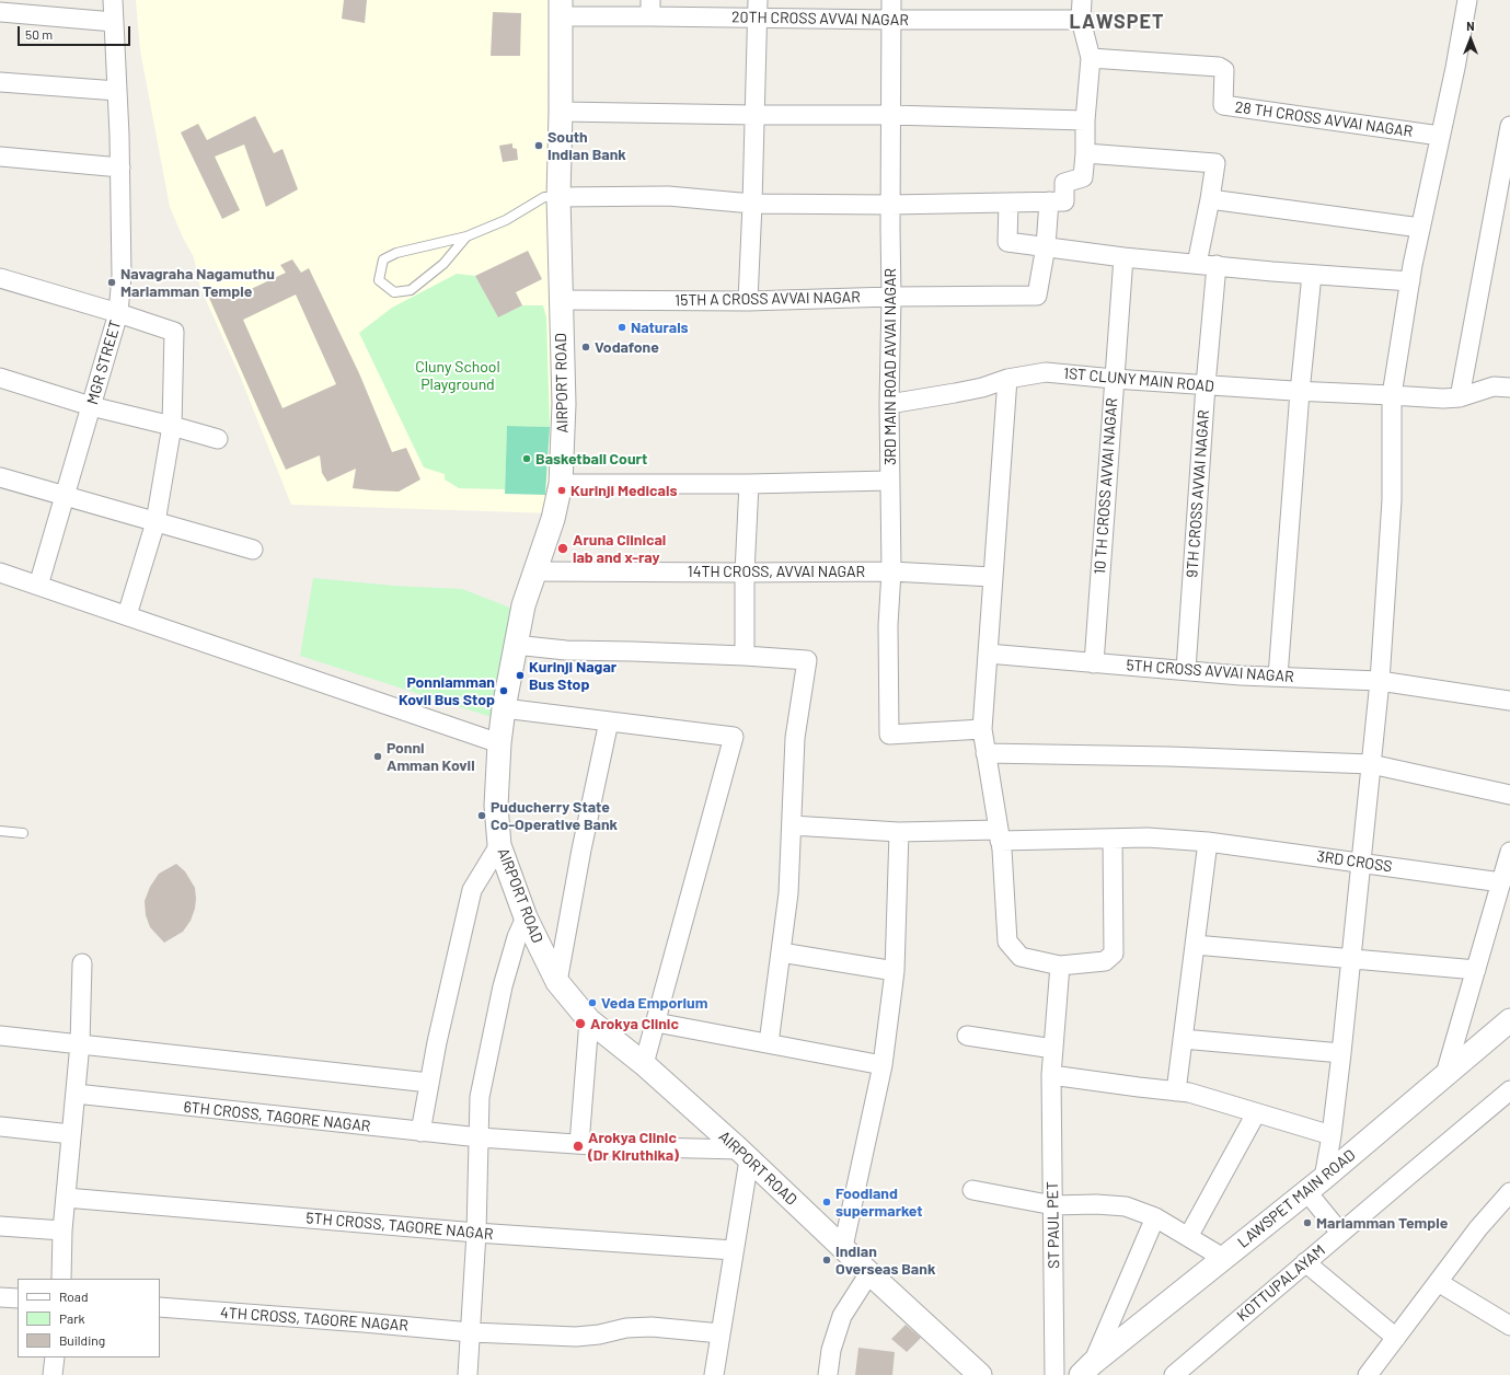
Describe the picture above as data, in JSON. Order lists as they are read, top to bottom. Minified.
{"streets":{"street":["20TH CROSS AVVAI NAGAR","28 TH CROSS AVVAI NAGAR","15TH A CROSS AVVAI NAGAR","MGR STREET","3RD MAIN ROAD AVVAI NAGAR","1ST CLUNY MAIN ROAD","AIRPORT ROAD","10 TH CROSS AVVAI NAGAR","9TH CROSS AVVAI NAGAR","14TH CROSS, AVVAI NAGAR","5TH CROSS AVVAI NAGAR","3RD CROSS","6TH CROSS, TAGORE NAGAR","LAWSPET MAIN ROAD","ST PAUL PET","5TH CROSS, TAGORE NAGAR","KOTTUPALAYAM","4TH CROSS, TAGORE NAGAR"]},"crossings":[["20TH CROSS AVVAI NAGAR","3RD MAIN ROAD AVVAI NAGAR"],["20TH CROSS AVVAI NAGAR","AIRPORT ROAD"],["15TH A CROSS AVVAI NAGAR","3RD MAIN ROAD AVVAI NAGAR"],["15TH A CROSS AVVAI NAGAR","AIRPORT ROAD"],["3RD MAIN ROAD AVVAI NAGAR","1ST CLUNY MAIN ROAD"],["3RD MAIN ROAD AVVAI NAGAR","14TH CROSS, AVVAI NAGAR"],["1ST CLUNY MAIN ROAD","10 TH CROSS AVVAI NAGAR"],["1ST CLUNY MAIN ROAD","9TH CROSS AVVAI NAGAR"],["AIRPORT ROAD","14TH CROSS, AVVAI NAGAR"],["AIRPORT ROAD","6TH CROSS, TAGORE NAGAR"],["10 TH CROSS AVVAI NAGAR","5TH CROSS AVVAI NAGAR"],["9TH CROSS AVVAI NAGAR","5TH CROSS AVVAI NAGAR"]],"districts":["LAWSPET"],"parks":["Cluny School Playground"],"places":["South Indian Bank","Navagraha Nagamuthu Mariamman Temple","Naturals","Vodafone","Basketball Court","Kurinji Medicals","Aruna Clinical lab and x-ray","Kurinji Nagar Bus Stop","Ponniamman Kovil Bus Stop","Ponni Amman Kovil","Puducherry State Co-Operative Bank","Veda Emporium","Arokya Clinic","Arokya Clinic (Dr Kiruthika)","Foodland supermarket","Mariamman Temple","Indian Overseas Bank"],"legend":["Road","Park","Building"],"scale_bar":"50 m","north":"top"}
